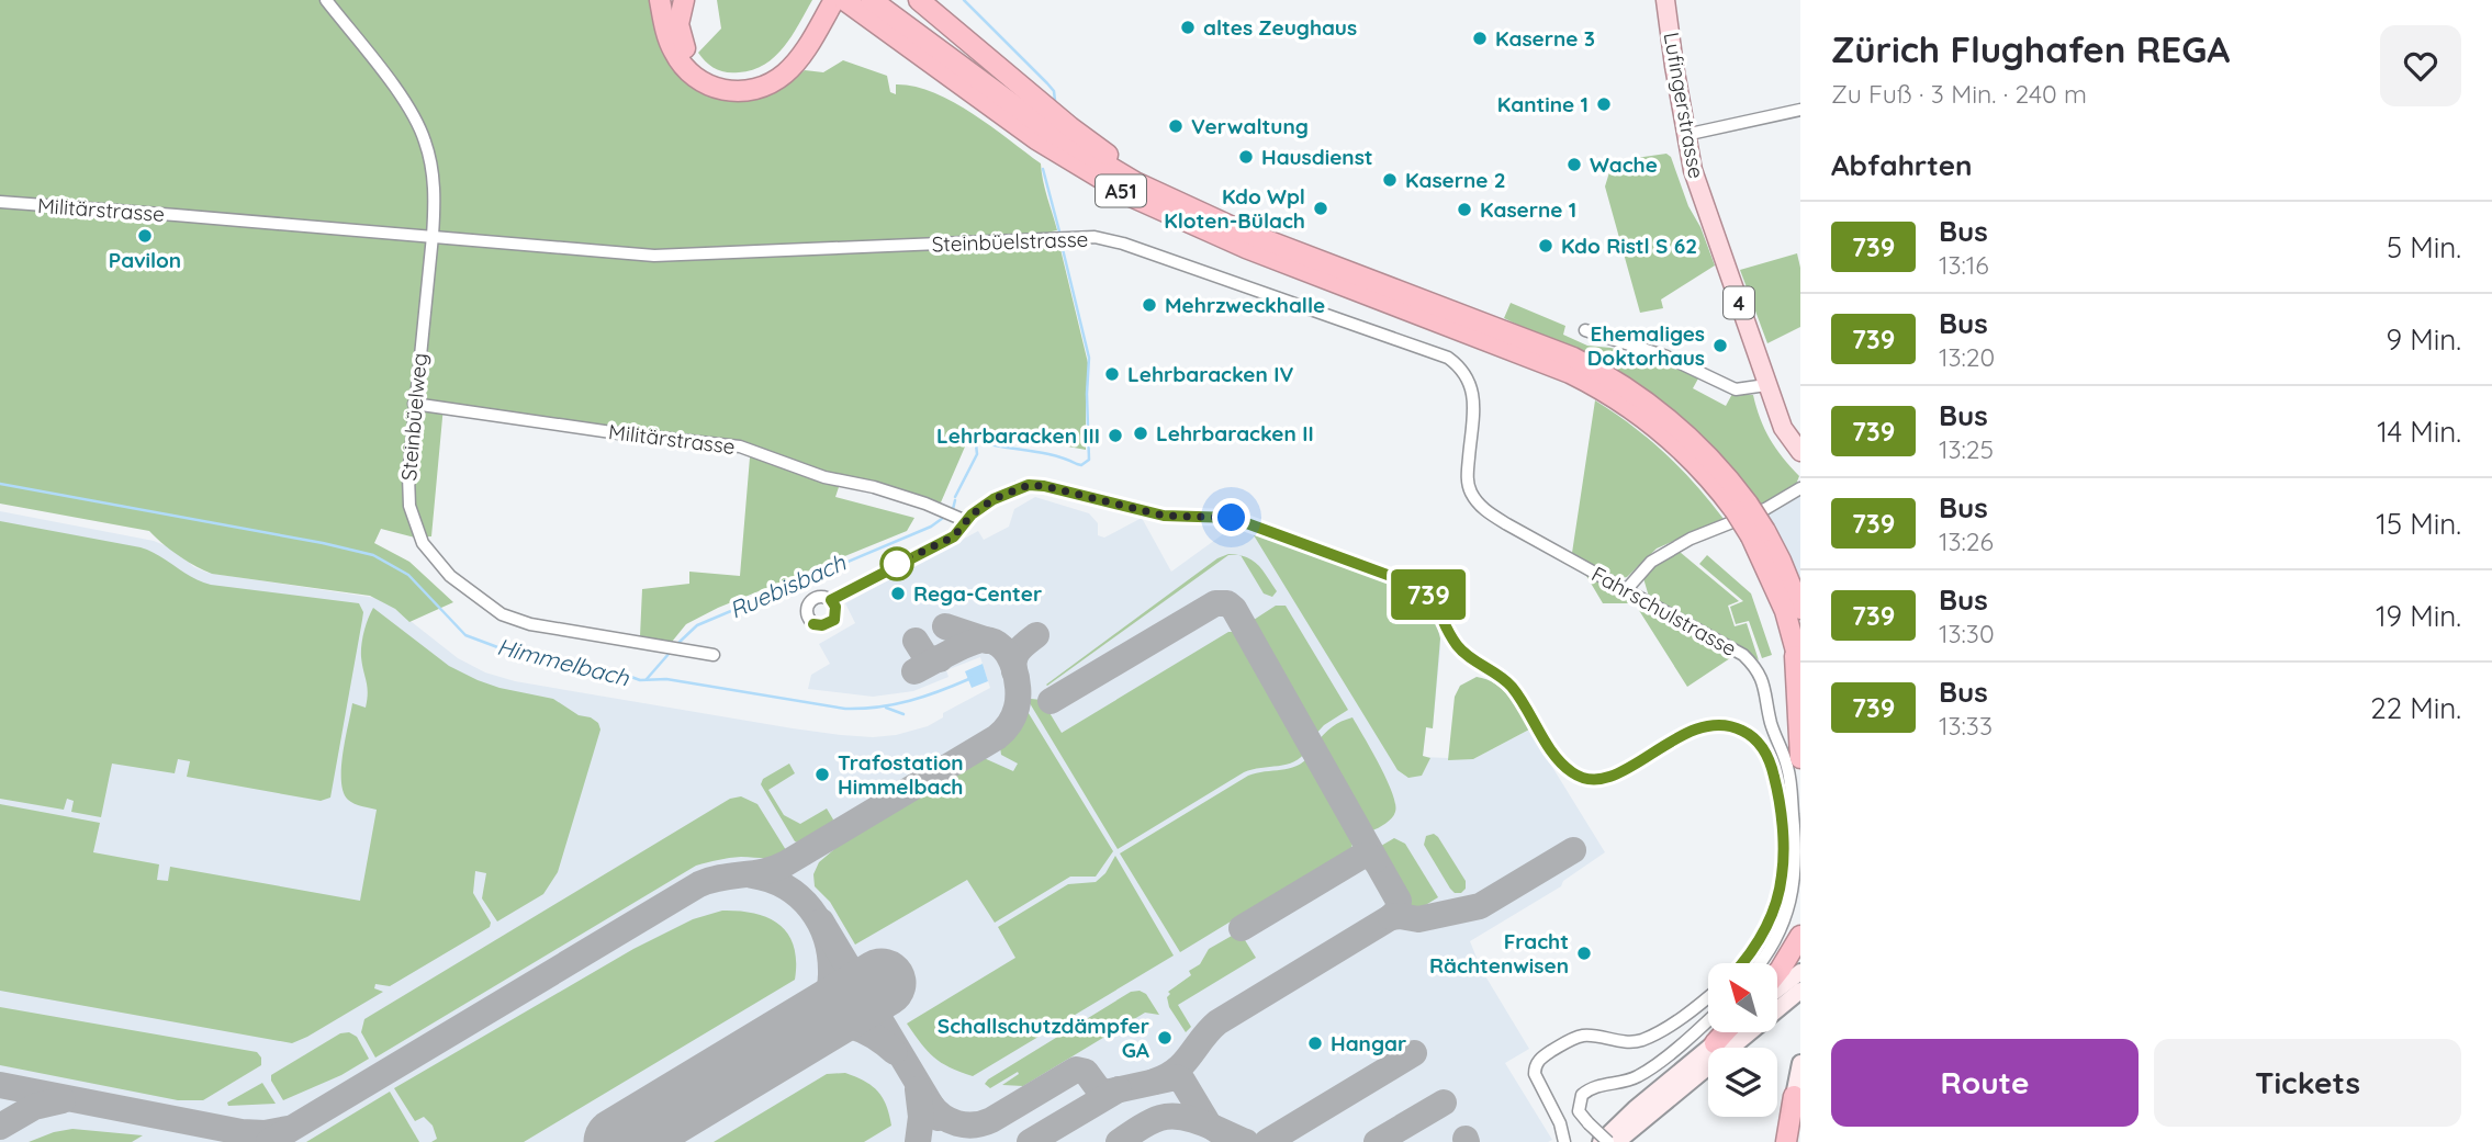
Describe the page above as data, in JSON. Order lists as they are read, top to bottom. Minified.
{"streets":{"highway":["A51"],"main road":["Lufingerstrasse","4"],"street":["Militärstrasse","Steinbüelstrasse","Steinbüelweg","Fahrschulstrasse"]},"crossings":[["Militärstrasse","Steinbüelstrasse"],["Militärstrasse","Steinbüelweg"],["Steinbüelstrasse","Steinbüelweg"],["Steinbüelstrasse","Fahrschulstrasse"]],"water":["Ruebisbach","Himmelbach"],"places":["altes Zeughaus","Kaserne 3","Kantine 1","Verwaltung","Hausdienst","Wache","Kaserne 2","Kdo Wpl Kloten-Bülach","Kaserne 1","Pavilon","Kdo Ristl S 62","Mehrzweckhalle","Ehemaliges Doktorhaus","Lehrbaracken IV","Lehrbaracken II","Lehrbaracken III","Rega-Center","Trafostation Himmelbach","Fracht Rächtenwisen","Schallschutzdämpfer GA","Hangar"],"lines":["bus line 739"],"north":"top left","page":{"on_map":"739","heading":[["Zürich Flughafen REGA","Zu Fuß · 3 Min. · 240 m"],"Abfahrten"],"list":[{"mark":"739","name":"Bus","note":"13:16","value":"5 Min."},{"mark":"739","name":"Bus","note":"13:20","value":"9 Min."},{"mark":"739","name":"Bus","note":"13:25","value":"14 Min."},{"mark":"739","name":"Bus","note":"13:26","value":"15 Min."},{"mark":"739","name":"Bus","note":"13:30","value":"19 Min."},{"mark":"739","name":"Bus","note":"13:33","value":"22 Min."}],"buttons":["Route","Tickets"]}}
